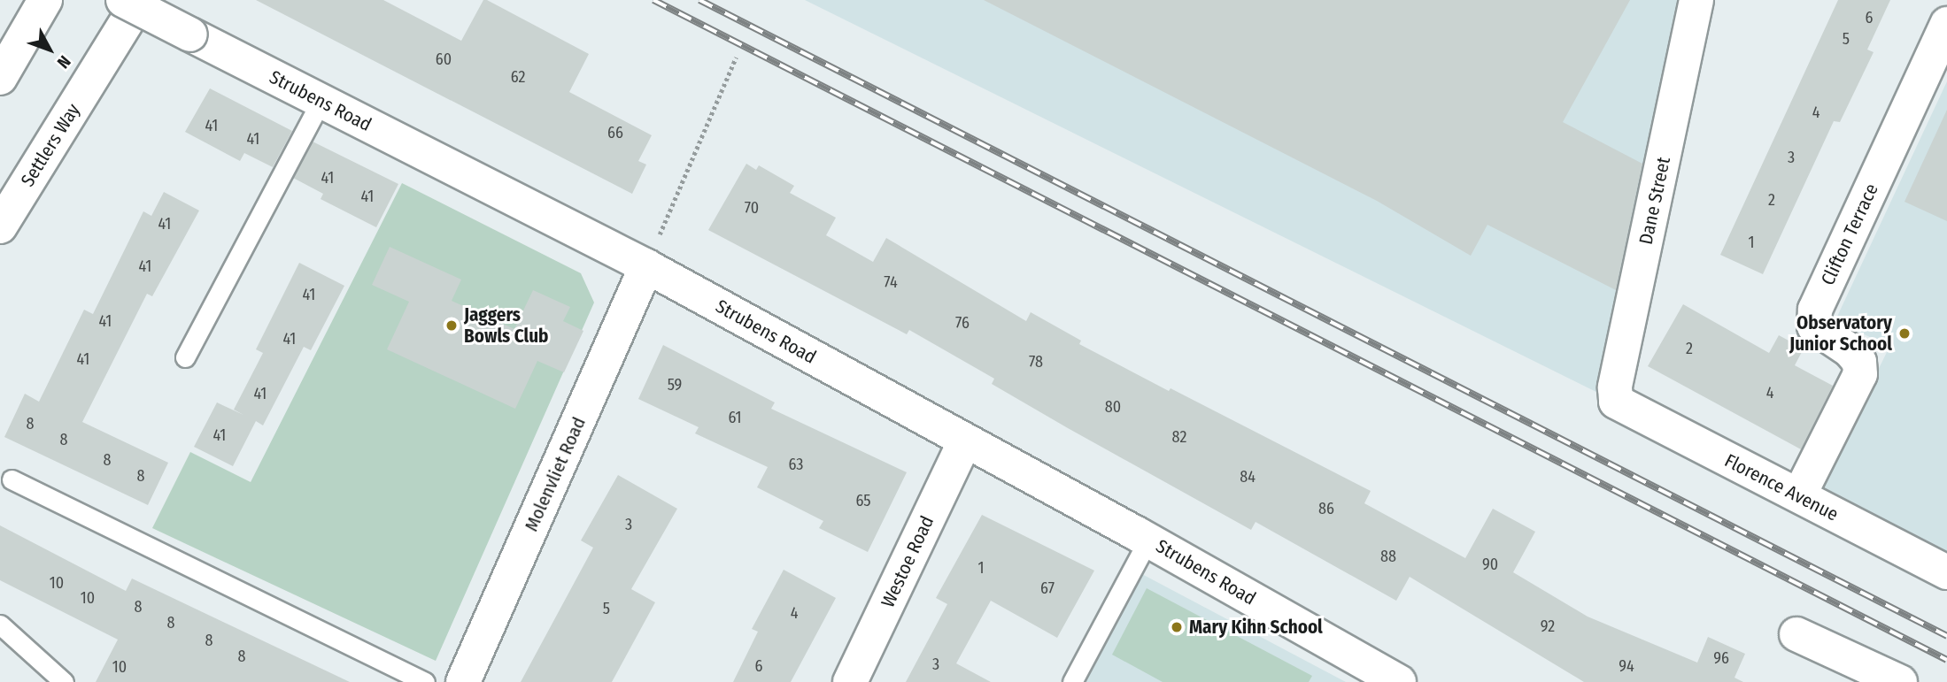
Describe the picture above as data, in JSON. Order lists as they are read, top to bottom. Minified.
{"streets":{"main road":["Strubens Road","Settlers Way","Dane Street","Clifton Terrace","Molenvliet Road","Florence Avenue","Westoe Road"]},"crossings":[["Strubens Road","Molenvliet Road"],["Strubens Road","Westoe Road"],["Dane Street","Florence Avenue"],["Clifton Terrace","Florence Avenue"]],"places":["Jaggers Bowls Club","Observatory Junior School","Mary Kihn School"],"house_numbers":["6","5","60","62","4","41","66","41","3","41","41","2","70","41","1","41","74","41","41","76","41","2","41","78","59","4","41","80","61","8","41","82","8","8","63","8","84","65","86","3","88","90","1","10","67","10","8","5","4","8","92","8","8","96","3","6","94","10"],"north":"bottom right"}
